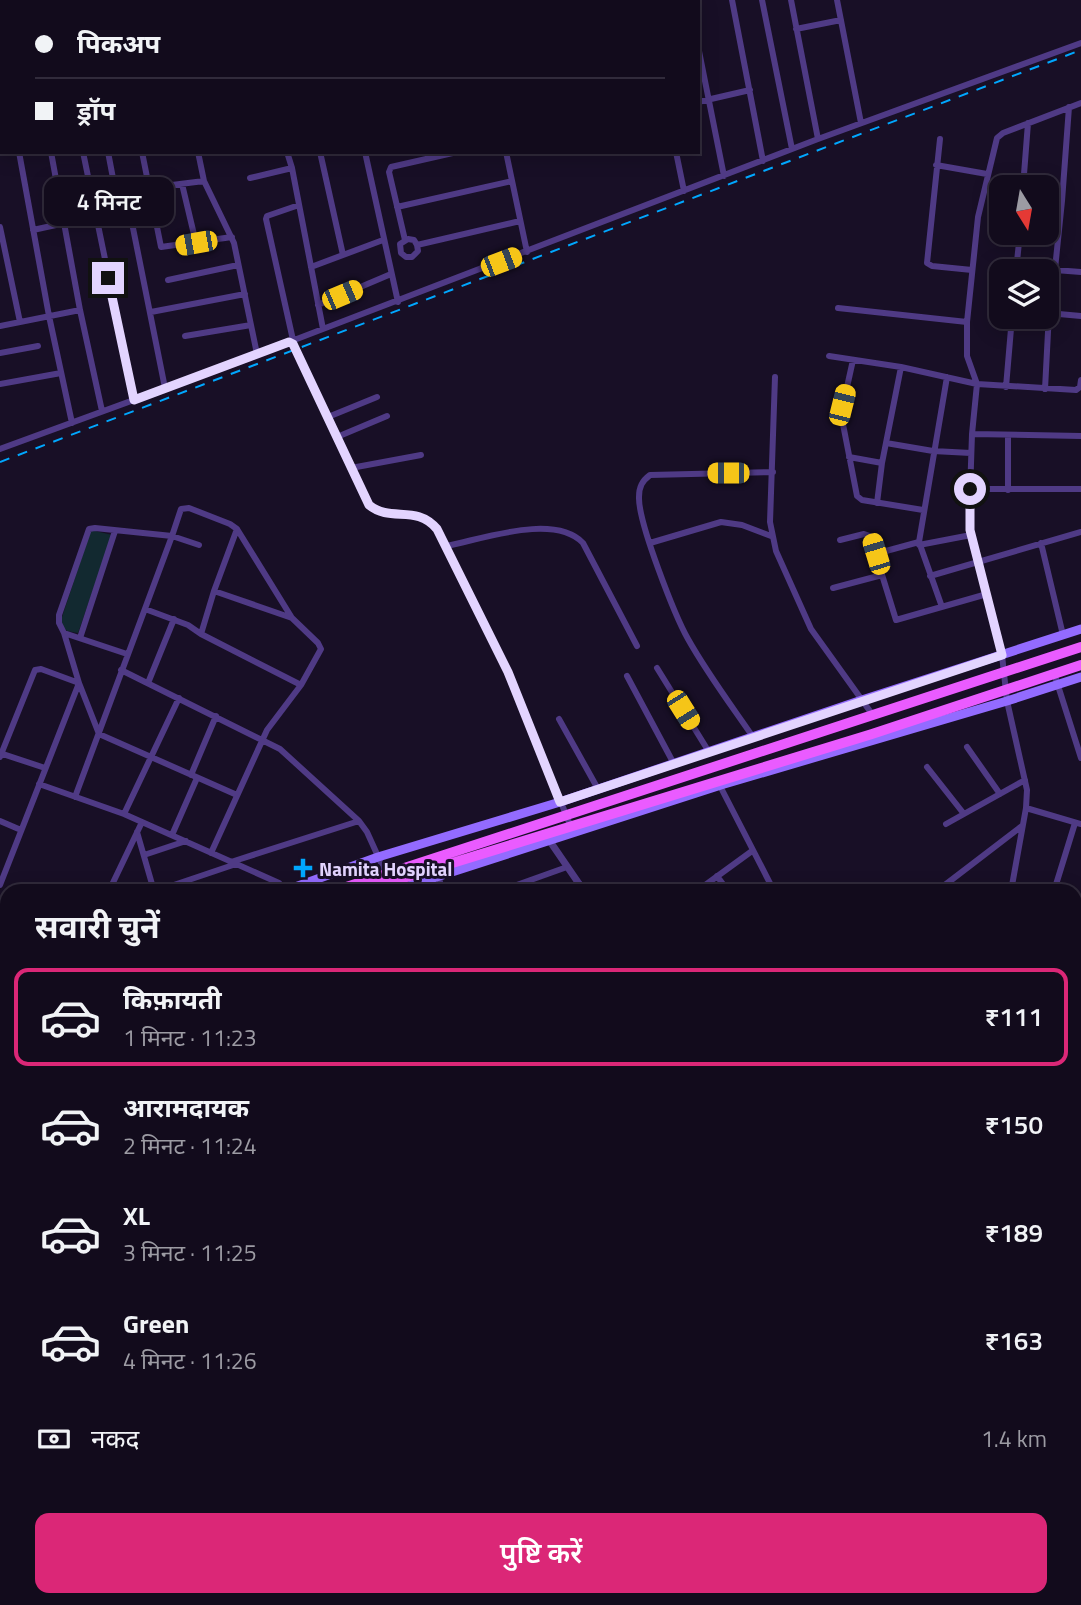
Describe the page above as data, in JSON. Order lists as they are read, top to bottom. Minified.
{"places":{"health":["Namita Hospital"]},"north":"bottom","page":{"banner":["पिकअप","ड्रॉप"],"bubble":"4 मिनट","heading":"सवारी चुनें","list":[{"name":"किफ़ायती","note":"1 मिनट · 11:23","value":"₹111"},{"name":"आरामदायक","note":"2 मिनट · 11:24","value":"₹150"},{"name":"XL","note":"3 मिनट · 11:25","value":"₹189"},{"name":"Green","note":"4 मिनट · 11:26","value":"₹163"}],"pay":["नकद","1.4 km"],"buttons":"पुष्टि करें"}}
